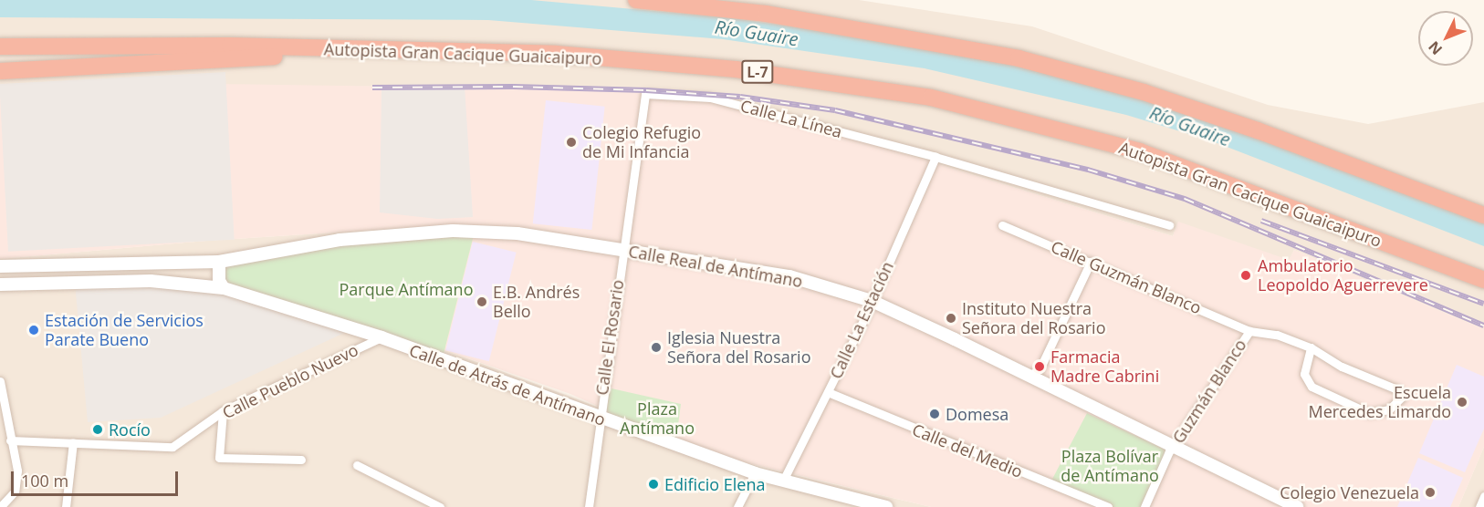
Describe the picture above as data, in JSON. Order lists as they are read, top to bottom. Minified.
{"streets":{"highway":["Autopista Gran Cacique Guaicaipuro","L-7"],"street":["Calle La Línea","Calle Real de Antímano","Calle Guzmán Blanco","Calle La Estación","Calle El Rosario","Calle Pueblo Nuevo","Calle de Atrás de Antímano","Guzmán Blanco","Calle del Medio"]},"crossings":[["Calle La Línea","Calle La Estación"],["Calle La Línea","Calle El Rosario"],["Calle Real de Antímano","Calle La Estación"],["Calle Real de Antímano","Calle El Rosario"],["Calle Real de Antímano","Guzmán Blanco"],["Calle Guzmán Blanco","Guzmán Blanco"],["Calle La Estación","Calle de Atrás de Antímano"],["Calle La Estación","Calle del Medio"],["Calle El Rosario","Calle de Atrás de Antímano"],["Calle Pueblo Nuevo","Calle de Atrás de Antímano"]],"water":["Río Guaire"],"parks":["Parque Antímano","Plaza Antímano","Plaza Bolívar de Antímano"],"places":["Colegio Refugio de Mi Infancia","Ambulatorio Leopoldo Aguerrevere","E.B. Andrés Bello","Instituto Nuestra Señora del Rosario","Estación de Servicios Parate Bueno","Iglesia Nuestra Señora del Rosario","Farmacia Madre Cabrini","Escuela Mercedes Limardo","Domesa","Rocío","Edificio Elena","Colegio Venezuela"],"scale_bar":"100 m","north":"bottom left"}
